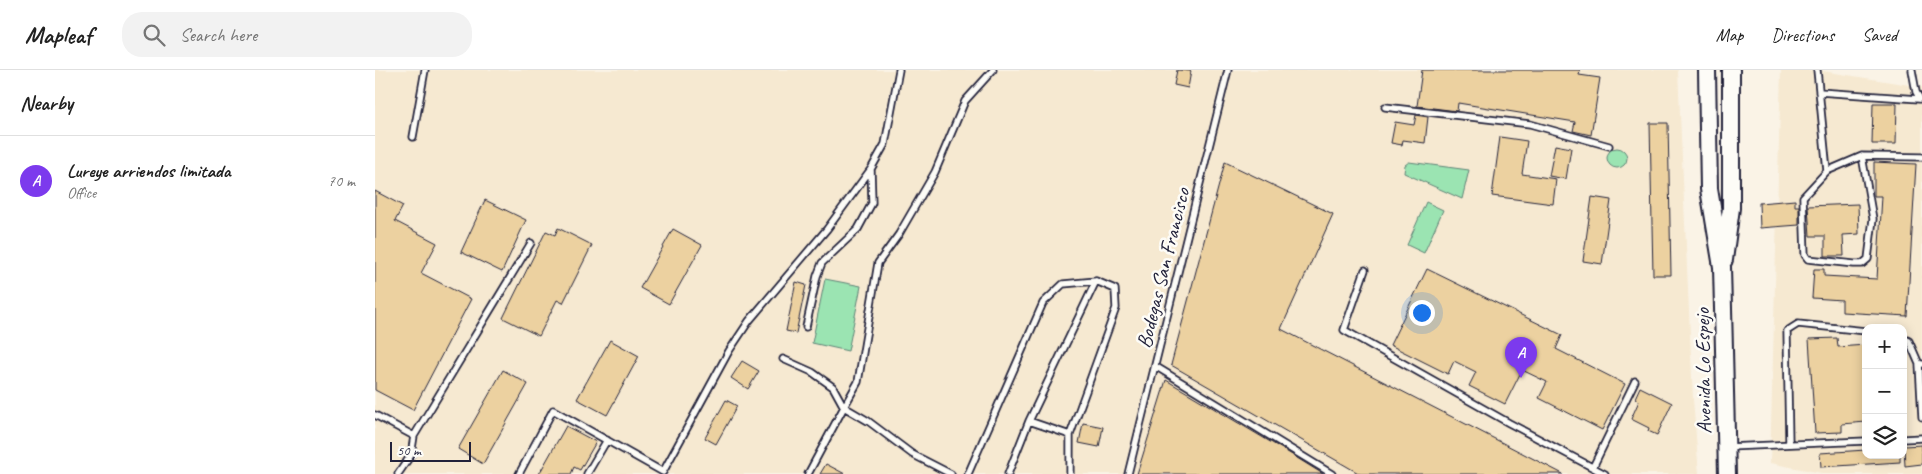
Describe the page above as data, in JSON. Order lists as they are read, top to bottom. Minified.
{"streets":{"main road":["Avenida Lo Espejo"],"lane":["Bodegas San Francisco"]},"scale_bar":"50 m","page":{"header":"Mapleaf","search":"Search here","nav":["Map","Directions","Saved"],"heading":"Nearby","list":[{"mark":"A","name":"Lureye arriendos limitada","note":"Office","value":"70 m"}],"map_buttons":["+","−"],"pins":"A","scale":"50 m"}}
